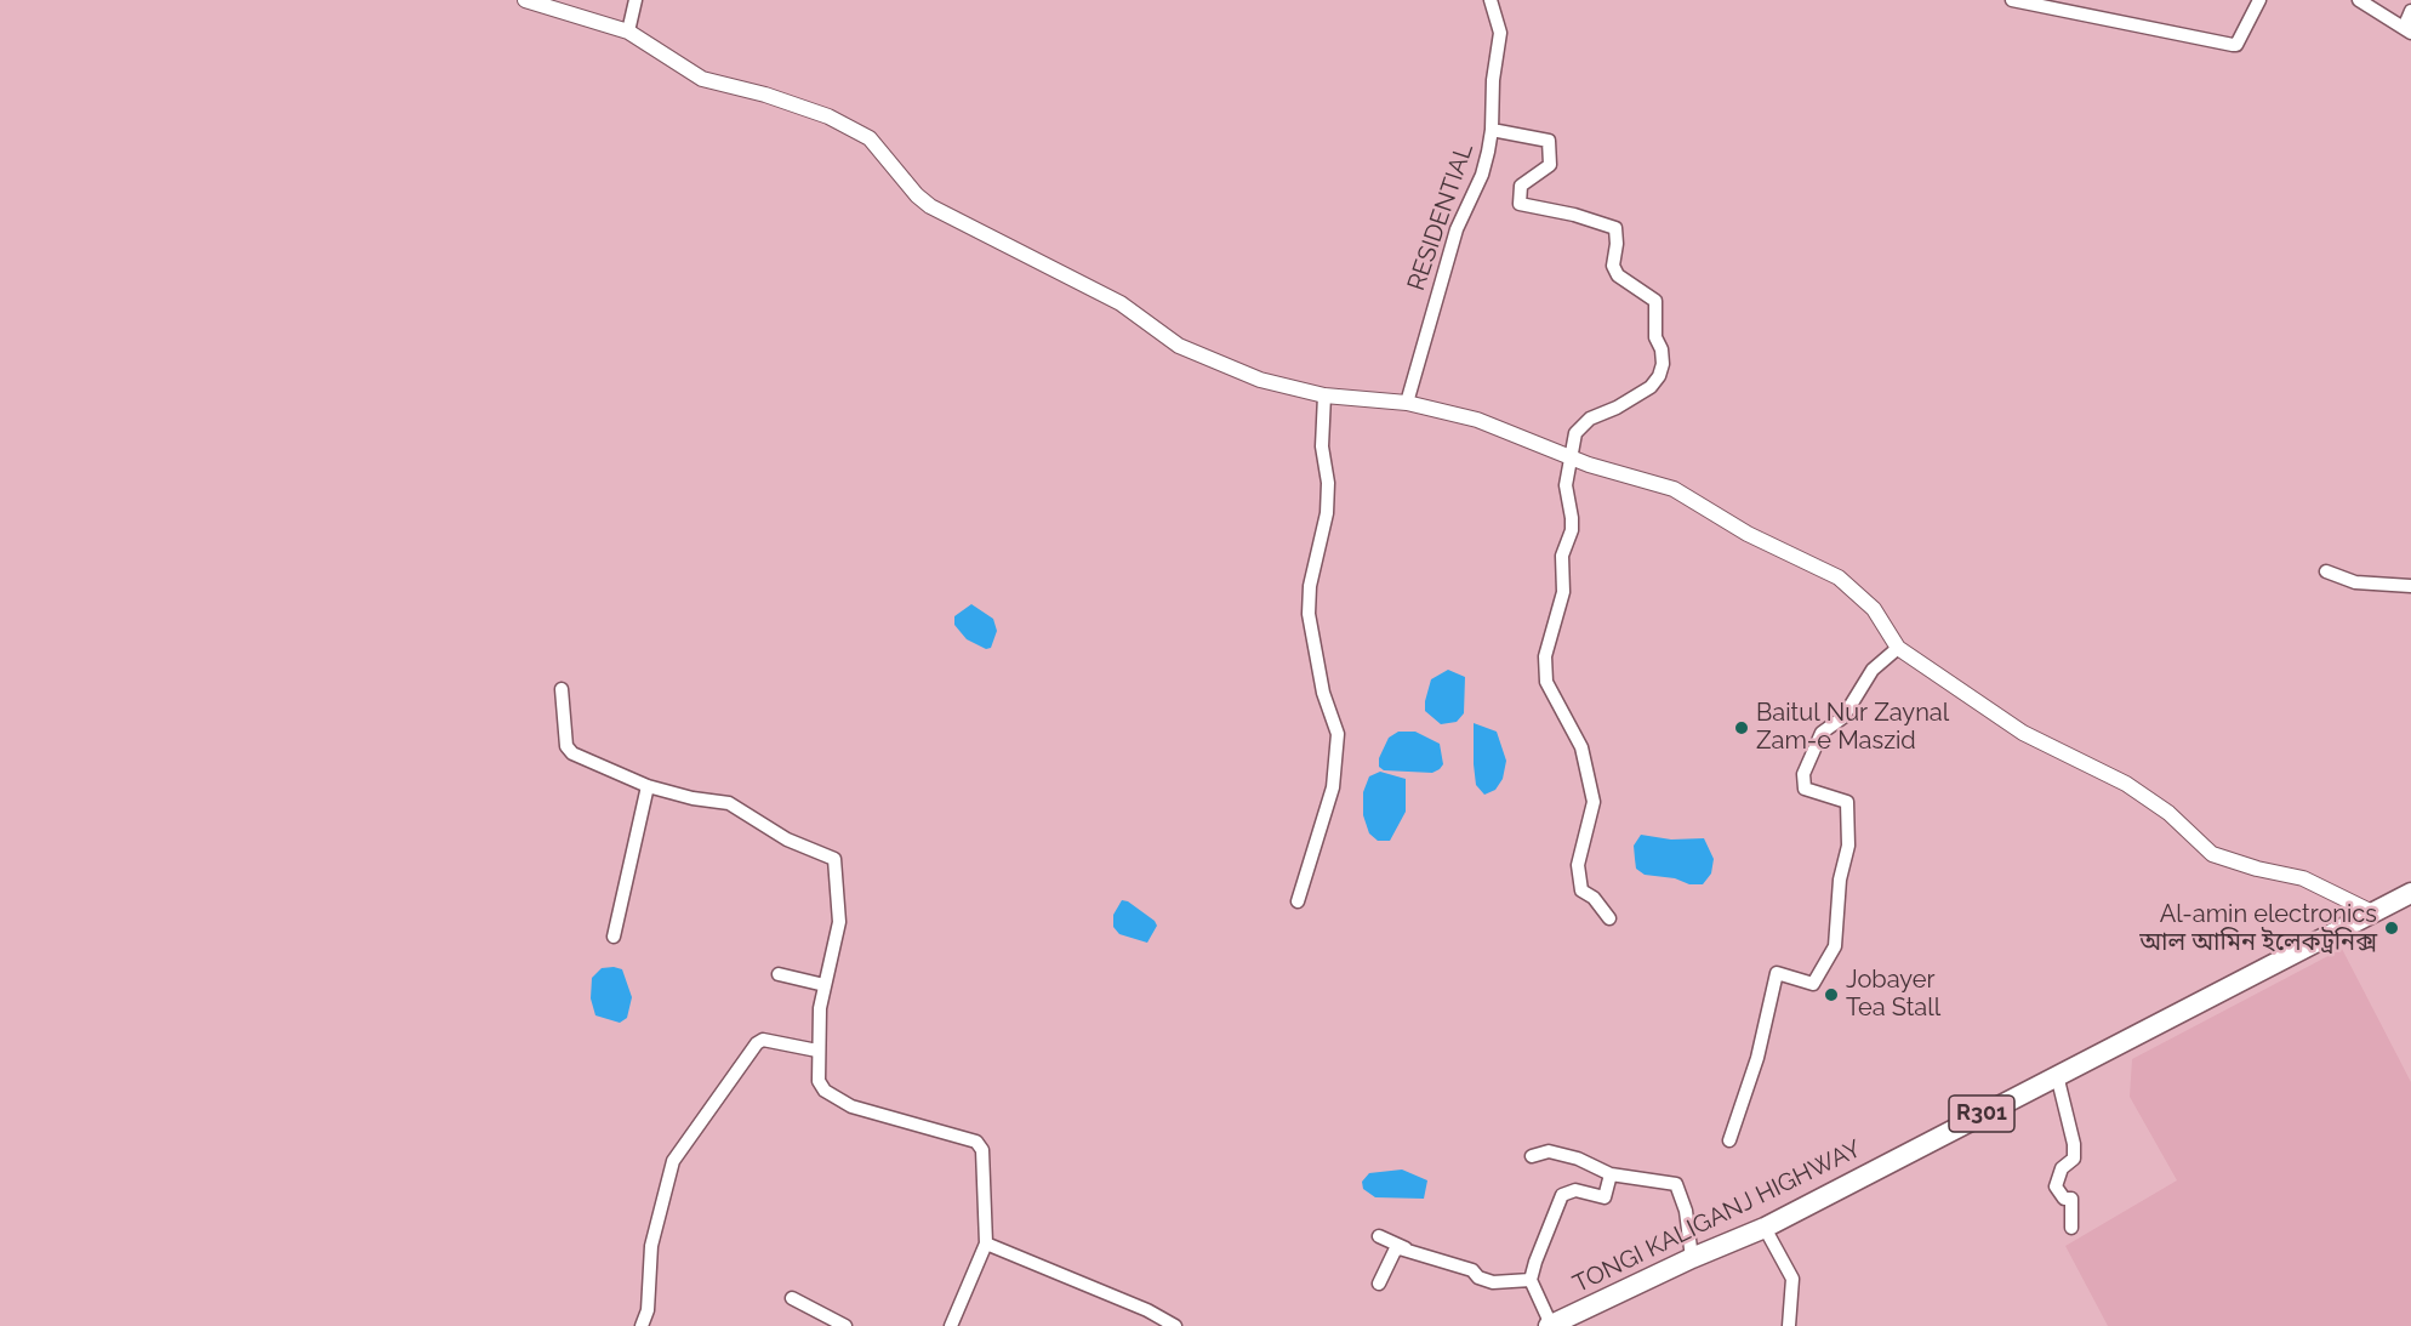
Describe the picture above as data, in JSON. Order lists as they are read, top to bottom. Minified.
{"streets":{"main road":["R301","TONGI KALIGANJ HIGHWAY"],"street":["RESIDENTIAL"]},"places":["Baitul Nur Zaynal Zam-e Maszid","Al-amin electronics আল আমিন ইলেকট্রনিক্স","Jobayer Tea Stall"]}
